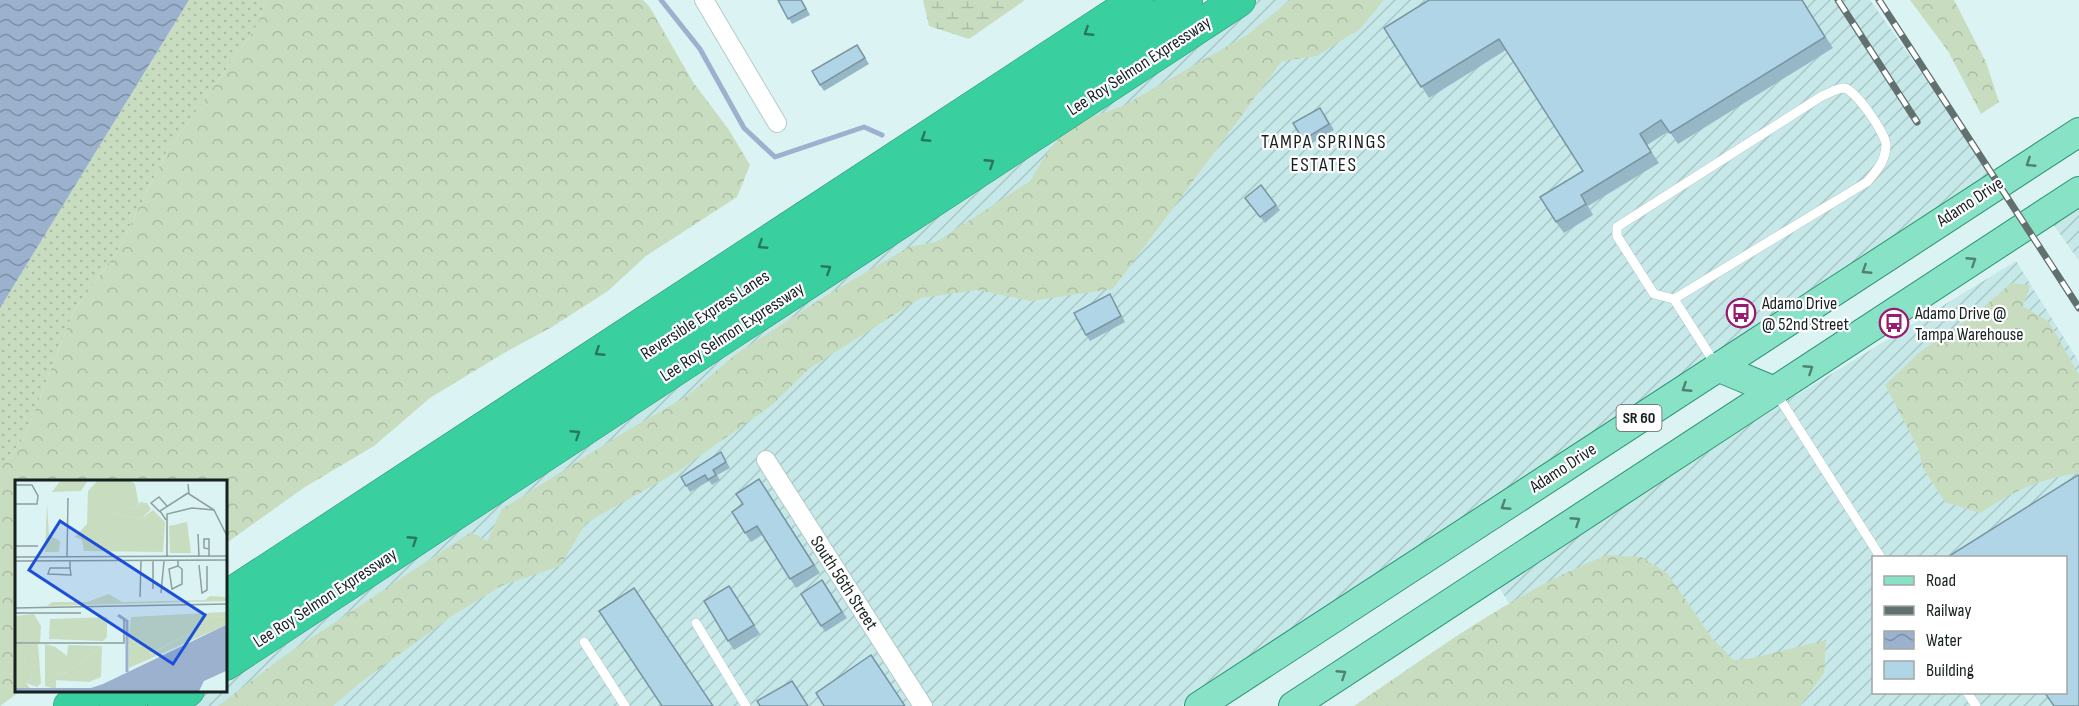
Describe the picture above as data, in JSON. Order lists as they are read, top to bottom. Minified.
{"streets":{"highway":["Lee Roy Selmon Expressway","Reversible Express Lanes"],"main road":["Adamo Drive","SR 60"],"street":["South 56th Street"]},"districts":["TAMPA SPRINGS ESTATES"],"places":{"bus stop":["Adamo Drive @ 52nd Street","Adamo Drive @ Tampa Warehouse"]},"legend":["Road","Railway","Water","Building"]}
